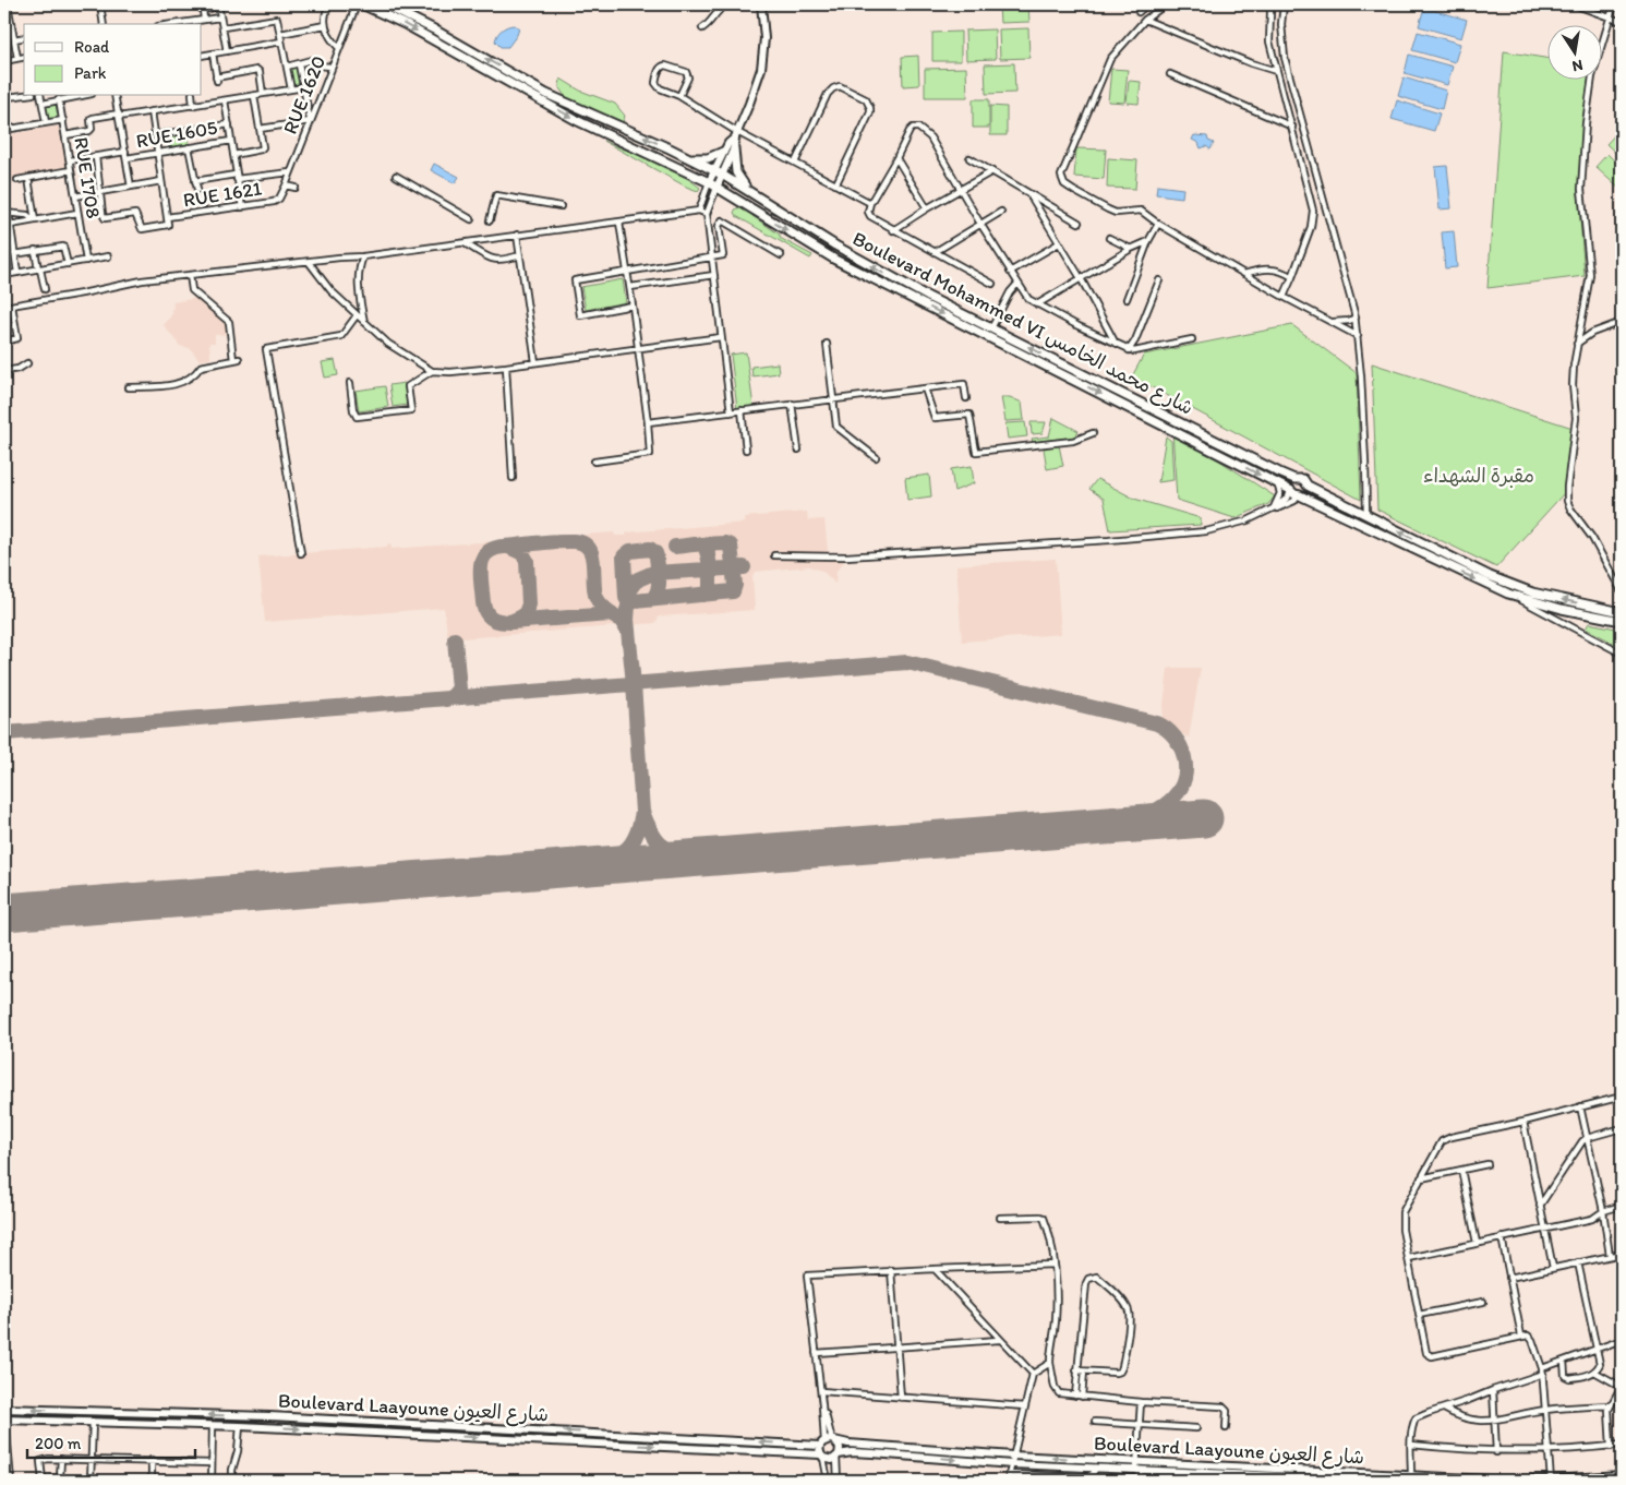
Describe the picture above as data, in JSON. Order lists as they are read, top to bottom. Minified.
{"streets":{"main road":["Boulevard Mohammed VI شارع محمد الخامس"],"street":["RUE 1620","RUE 1605","RUE 1708","RUE 1621","Boulevard Laayoune شارع العيون"]},"crossings":[["RUE 1620","RUE 1621"]],"parks":["مقبرة الشهداء"],"legend":["Road","Park"],"scale_bar":"200 m","north":"bottom"}
